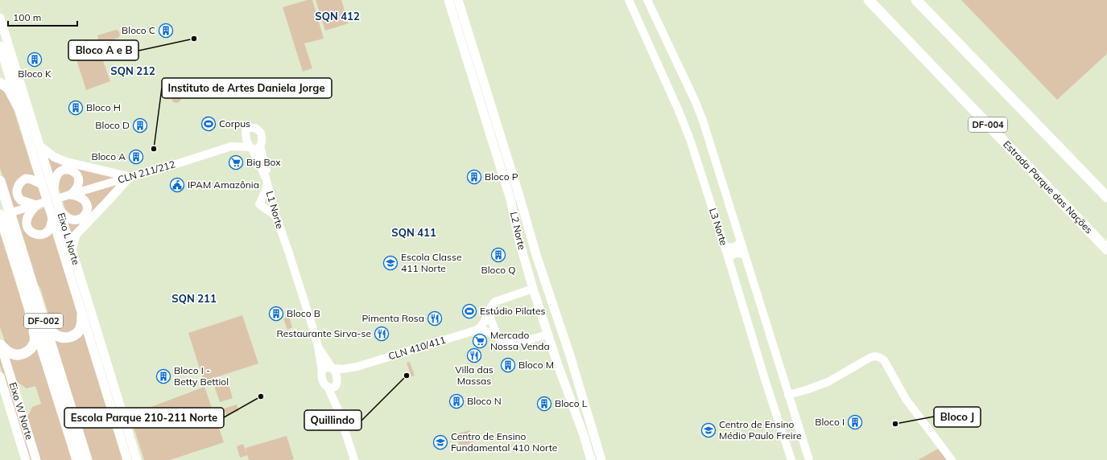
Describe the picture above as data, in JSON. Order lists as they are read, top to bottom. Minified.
{"streets":{"highway":["DF-004","Estrada Parque das Nações","DF-002"],"main road":["L2 Norte","Eixo L Norte","Eixo W Norte"],"street":["CLN 211/212","L1 Norte","L3 Norte","CLN 410/411"]},"crossings":[["CLN 211/212","L1 Norte"],["L1 Norte","CLN 410/411"]],"districts":["SQN 412","SQN 212","SQN 411","SQN 211"],"places":{"building":["Bloco C","Bloco K","Bloco H","Bloco D","Bloco A","Bloco P","Bloco Q","Bloco B","Bloco M","Bloco I - Betty Bettiol","Bloco N","Bloco L","Bloco I"],"other":["Bloco A e B","Instituto de Artes Daniela Jorge","Quillindo","Escola Parque 210-211 Norte","Bloco J"],"sports":["Corpus","Estúdio Pilates"],"supermarket":["Big Box","Mercado Nossa Venda"],"public building":["IPAM Amazônia"],"school or university":["Escola Classe 411 Norte","Centro de Ensino Médio Paulo Freire","Centro de Ensino Fundamental 410 Norte"],"restaurant":["Pimenta Rosa","Restaurante Sirva-se","Villa das Massas"]},"scale_bar":"100 m"}
